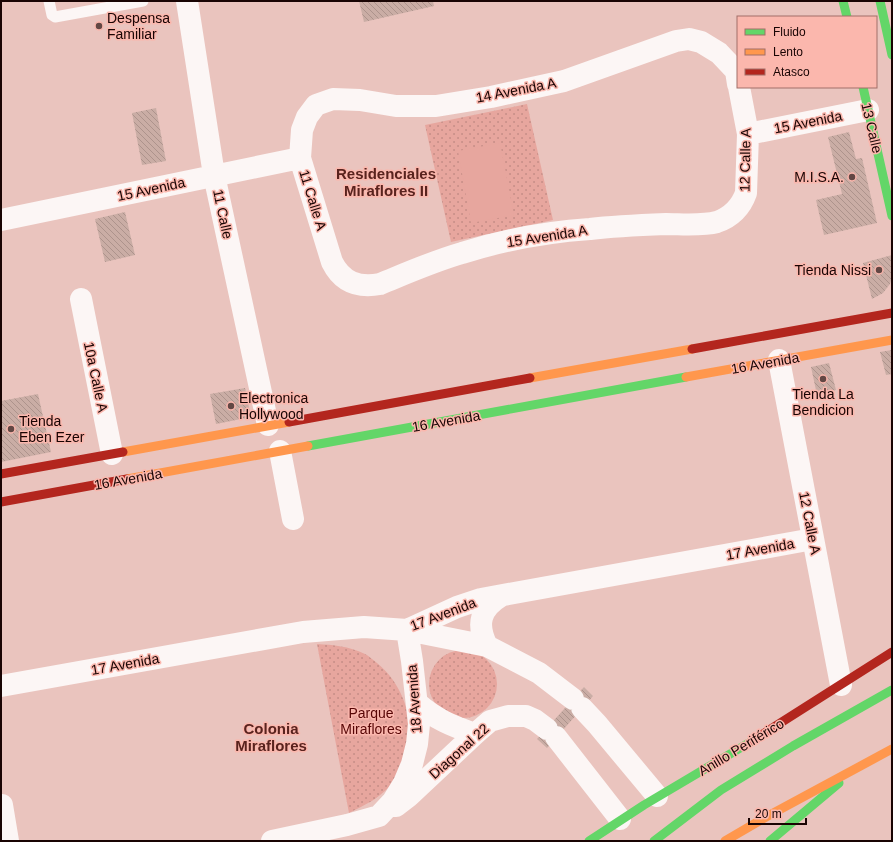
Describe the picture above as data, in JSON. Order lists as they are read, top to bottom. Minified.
{"streets":{"main road":["13 Calle","16 Avenida","Anillo Periférico"],"street":["14 Avenida A","15 Avenida","12 Calle A","11 Calle A","11 Calle","15 Avenida A","10a Calle A","17 Avenida","18 Avenida","Diagonal 22"]},"crossings":[["14 Avenida A","11 Calle A"],["15 Avenida","13 Calle"],["15 Avenida","12 Calle A"],["15 Avenida","11 Calle A"],["15 Avenida","11 Calle"],["12 Calle A","15 Avenida A"],["12 Calle A","16 Avenida"],["12 Calle A","17 Avenida"],["12 Calle A","Anillo Periférico"],["11 Calle A","15 Avenida A"],["11 Calle","16 Avenida"],["16 Avenida","10a Calle A"],["17 Avenida","18 Avenida"],["18 Avenida","Diagonal 22"],["Anillo Periférico","Diagonal 22"]],"districts":["Residenciales Miraflores II","Colonia Miraflores"],"parks":["Parque Miraflores"],"places":["Despensa Familiar","M.I.S.A.","Tienda Nissi","Tienda La Bendicion","Electronica Hollywood","Tienda Eben Ezer"],"legend":["Fluido","Lento","Atasco"],"scale_bar":"20 m"}
